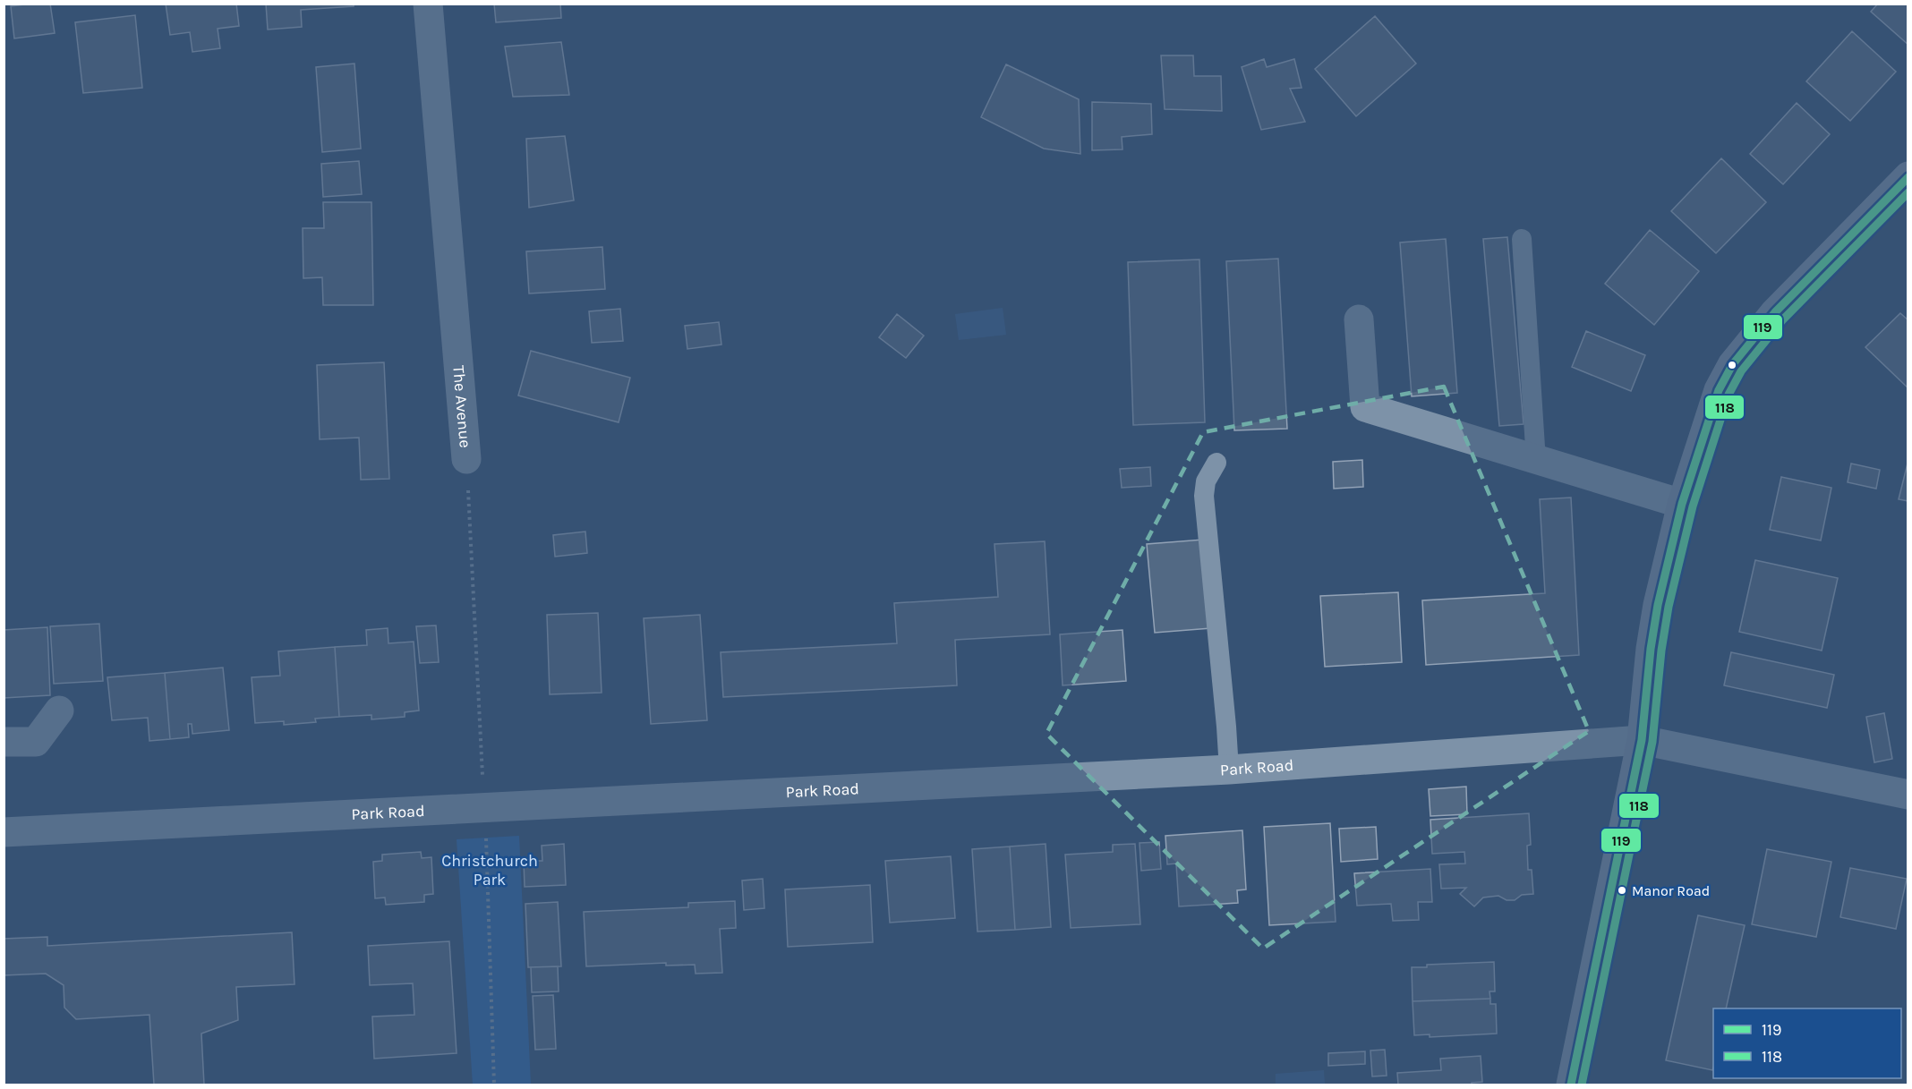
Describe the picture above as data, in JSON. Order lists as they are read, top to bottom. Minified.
{"streets":{"street":["The Avenue","Park Road"]},"crossings":[["The Avenue","Park Road"]],"parks":["Christchurch Park"],"places":["Manor Road"],"lines":["transit line 119","transit line 118"],"legend":["119","118"]}
